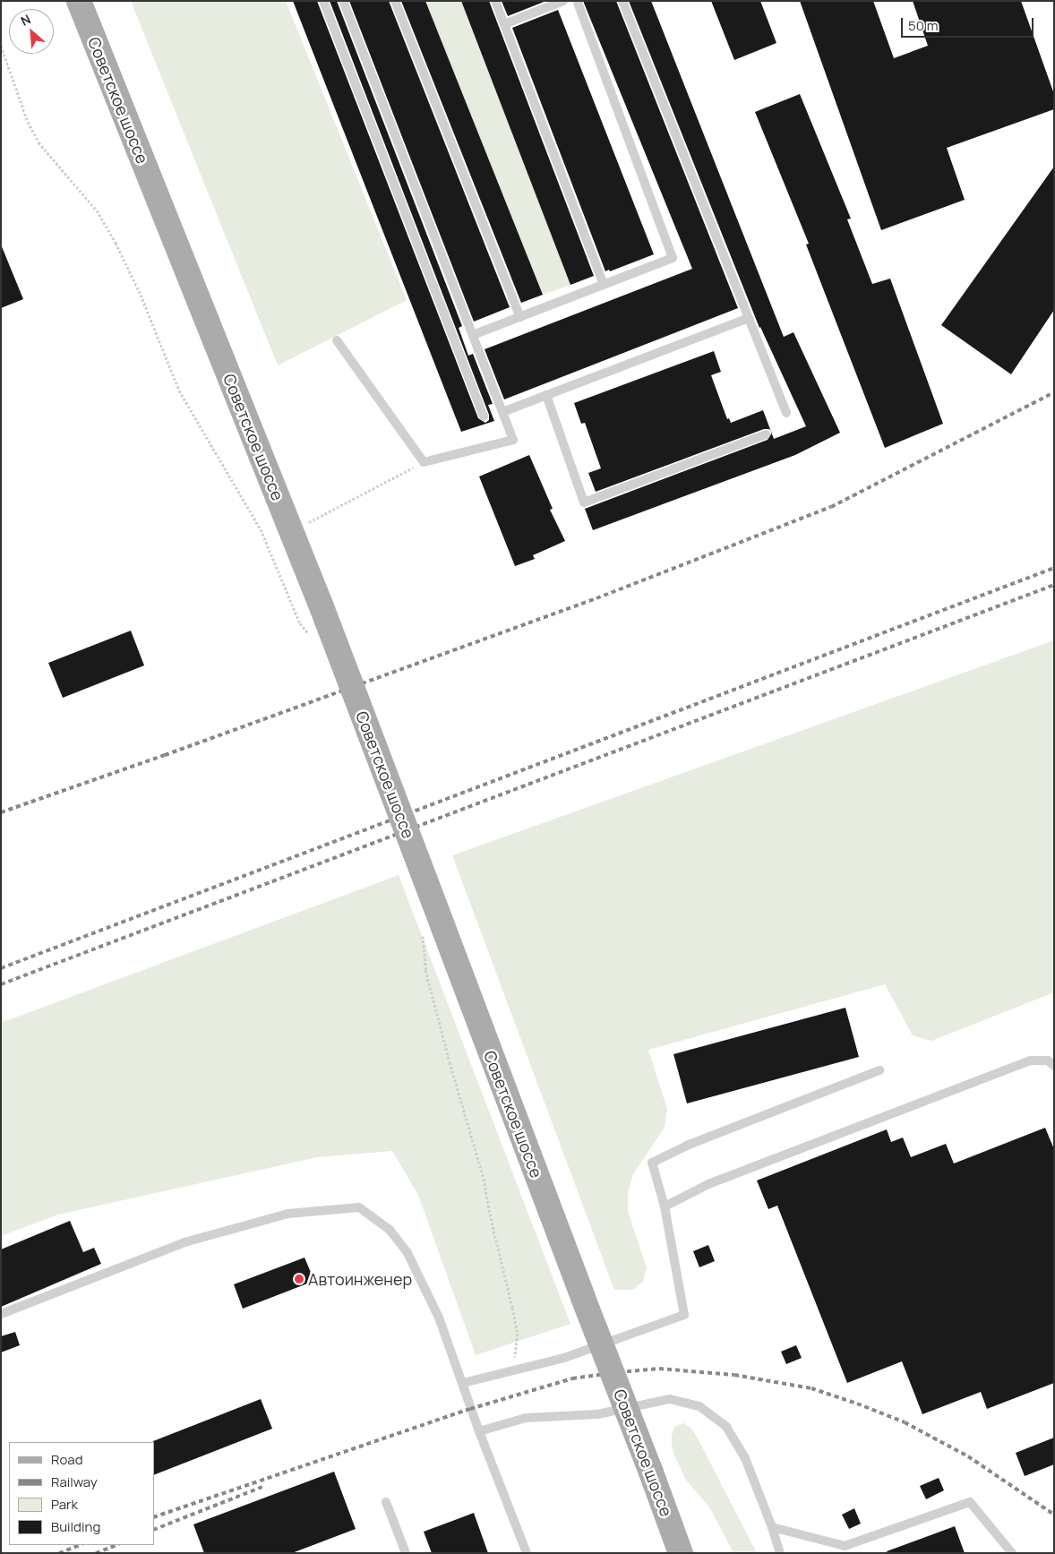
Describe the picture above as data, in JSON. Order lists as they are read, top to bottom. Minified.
{"streets":{"main road":["Советское шоссе"]},"places":["Автоинженер"],"legend":["Road","Railway","Park","Building"],"scale_bar":"50 m","north":"top left"}
